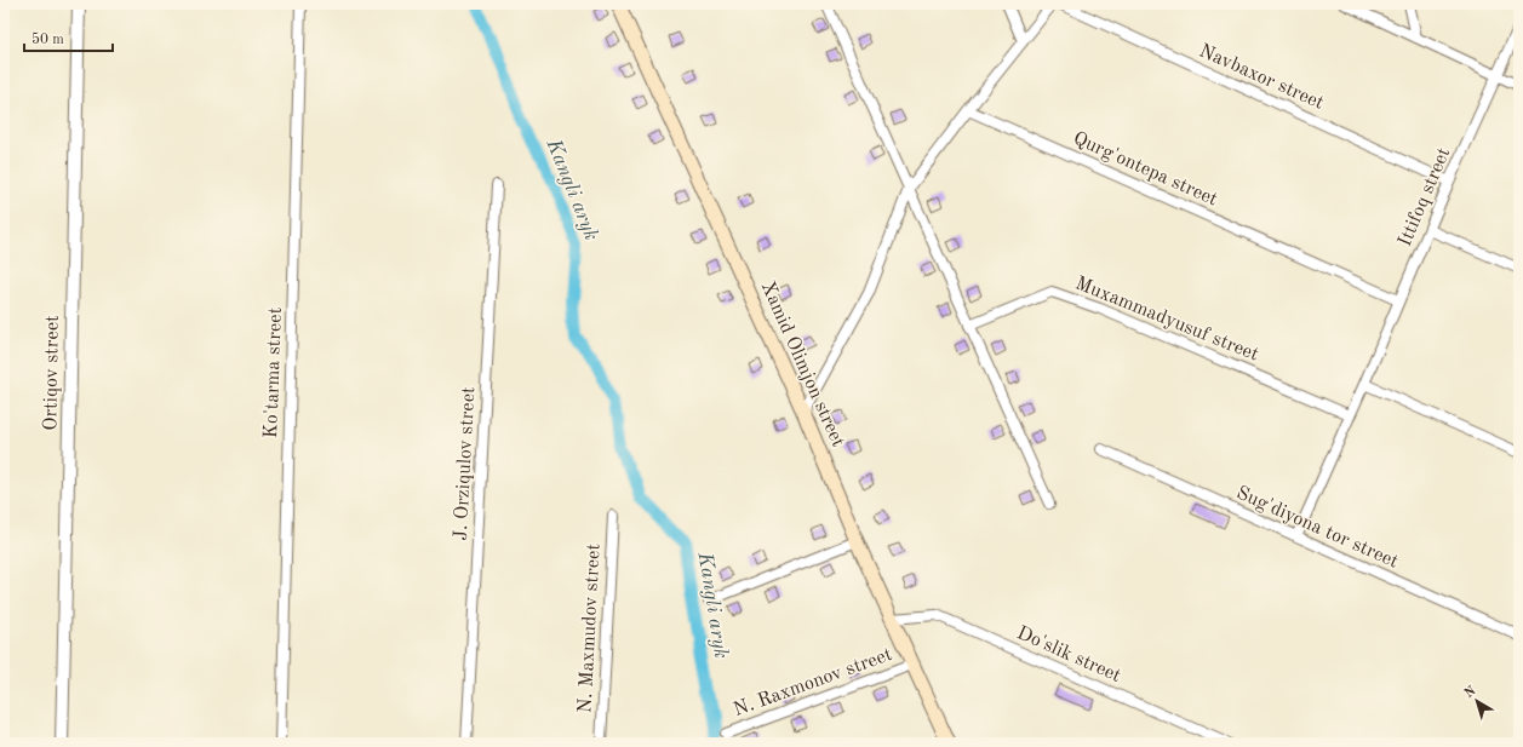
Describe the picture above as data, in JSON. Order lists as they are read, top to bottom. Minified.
{"streets":{"main road":["Xamid Olimjon street"],"street":["Navbaxor street","Qurg'ontepa street","Ittifoq street","Muxammadyusuf street","Ortiqov street","Ko'tarma street","J. Orziqulov street","Sug'diyona tor street","N. Maxmudov street","Do'slik street","N. Raxmonov street"]},"crossings":[["Navbaxor street","Ittifoq street"],["Qurg'ontepa street","Ittifoq street"],["Ittifoq street","Muxammadyusuf street"],["Ittifoq street","Sug'diyona tor street"],["Xamid Olimjon street","Do'slik street"],["Xamid Olimjon street","N. Raxmonov street"]],"water":["Kangli aryk"],"scale_bar":"50 m","north":"top left"}
